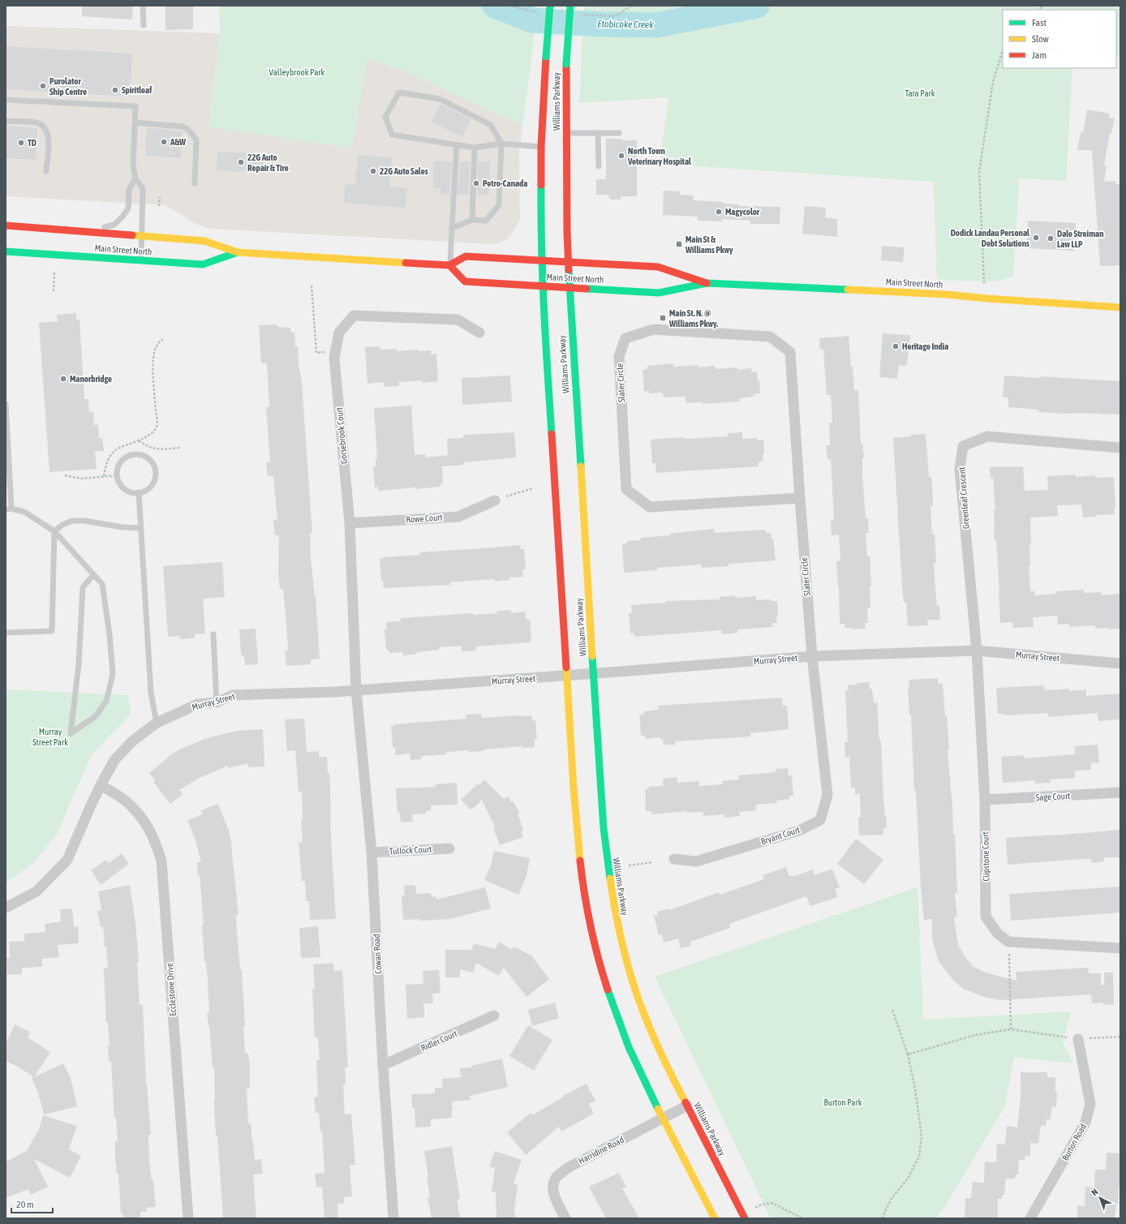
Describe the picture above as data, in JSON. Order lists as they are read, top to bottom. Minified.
{"streets":{"main road":["Williams Parkway","Main Street North"],"street":["Slater Circle","Gorsebrook Court","Greenleaf Crescent","Rowe Court","Murray Street","Sage Court","Bryant Court","Tullock Court","Clipstone Court","Cowan Road","Ecclestone Drive","Ridler Court","Burton Road","Harridine Road"]},"crossings":[["Williams Parkway","Main Street North"],["Williams Parkway","Murray Street"],["Williams Parkway","Harridine Road"],["Slater Circle","Murray Street"],["Slater Circle","Bryant Court"],["Gorsebrook Court","Rowe Court"],["Gorsebrook Court","Murray Street"],["Gorsebrook Court","Cowan Road"],["Greenleaf Crescent","Murray Street"],["Greenleaf Crescent","Clipstone Court"],["Murray Street","Bryant Court"],["Murray Street","Clipstone Court"],["Murray Street","Cowan Road"],["Murray Street","Ecclestone Drive"],["Sage Court","Clipstone Court"],["Tullock Court","Cowan Road"],["Cowan Road","Ridler Court"]],"water":["Etobicoke Creek"],"parks":["Valleybrook Park","Tara Park","Murray Street Park","Burton Park"],"places":{"other":["Purolator Ship Centre","Spiritleaf","A&W","TD","North Town Veterinary Hospital","22G Auto Repair & Tire","22G Auto Sales","Petro-Canada","Magycolor","Dodick Landau Personal Debt Solutions","Dale Streiman Law LLP","Heritage India","Manorbridge"],"transit":["Main St & Williams Pkwy","Main St. N. @ Williams Pkwy."]},"legend":["Fast","Slow","Jam"],"scale_bar":"20 m","north":"top left"}
